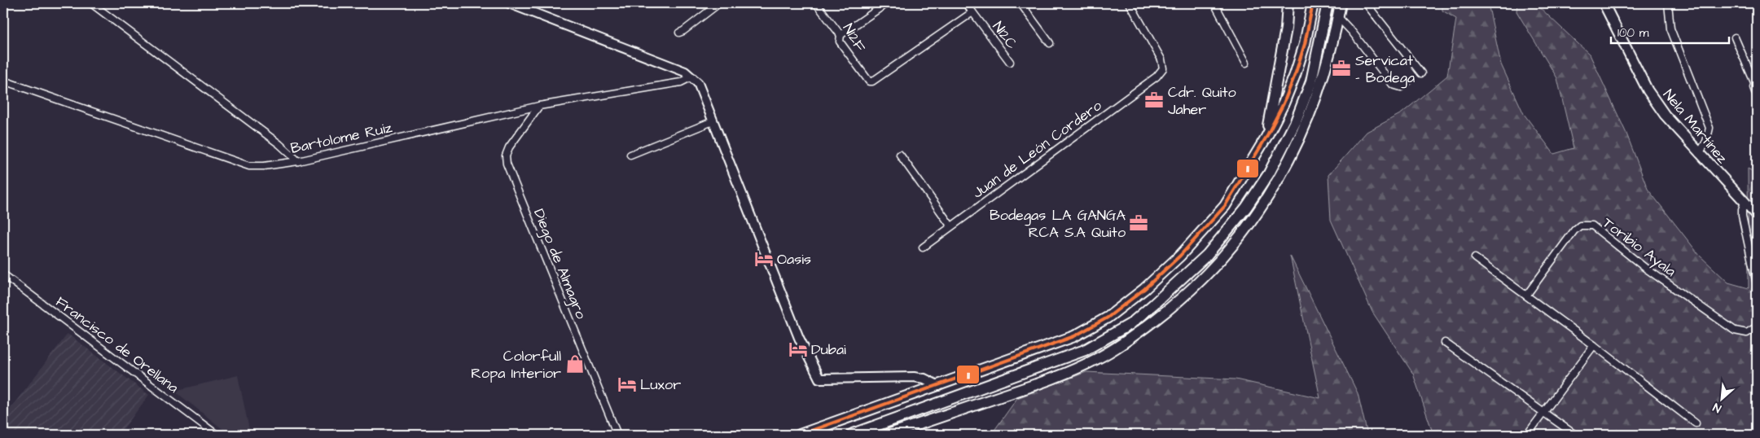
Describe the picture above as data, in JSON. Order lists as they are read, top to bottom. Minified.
{"streets":{"main road":["Nela Martínez"],"street":["N12C","N12F","Bartolome Ruiz","Juan de León Cordero","Toribio Ayala","Diego de Almagro","Francisco de Orellana"]},"crossings":[["N12C","N12F"],["Bartolome Ruiz","Diego de Almagro"]],"places":{"office":["Servicat - Bodega","Cdr. Quito Jaher","Bodegas LA GANGA RCA S.A Quito"],"hotel":["Oasis","Dubai","Luxor"],"shop":["Colorfull Ropa Interior"]},"lines":["transit line 11"],"scale_bar":"100 m","north":"bottom left"}
